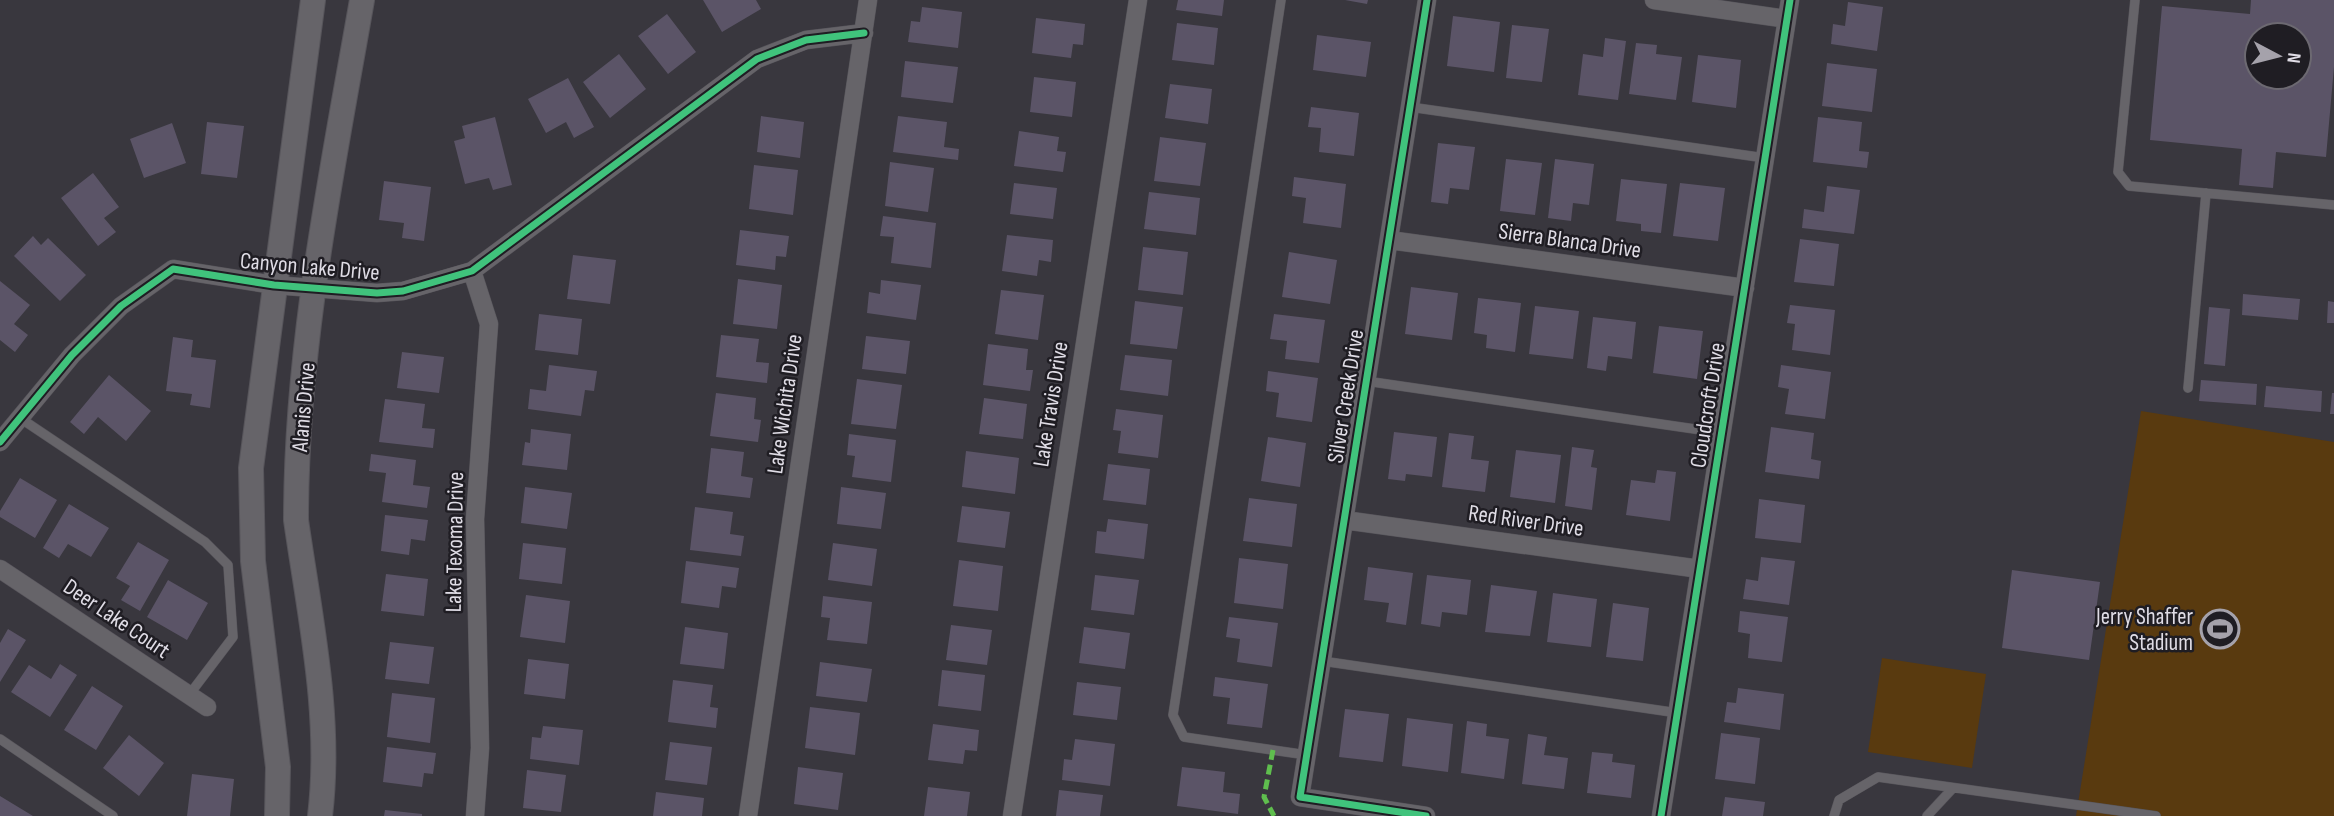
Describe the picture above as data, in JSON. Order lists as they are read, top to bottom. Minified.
{"streets":{"main road":["Alanis Drive"],"street":["Sierra Blanca Drive","Canyon Lake Drive","Silver Creek Drive","Lake Wichita Drive","Lake Travis Drive","Cloudcroft Drive","Red River Drive","Lake Texoma Drive","Deer Lake Court"]},"crossings":[["Sierra Blanca Drive","Silver Creek Drive"],["Sierra Blanca Drive","Cloudcroft Drive"],["Canyon Lake Drive","Lake Wichita Drive"],["Canyon Lake Drive","Alanis Drive"],["Canyon Lake Drive","Lake Texoma Drive"],["Silver Creek Drive","Red River Drive"],["Cloudcroft Drive","Red River Drive"]],"places":{"sports":["Jerry Shaffer Stadium"]},"north":"right"}
